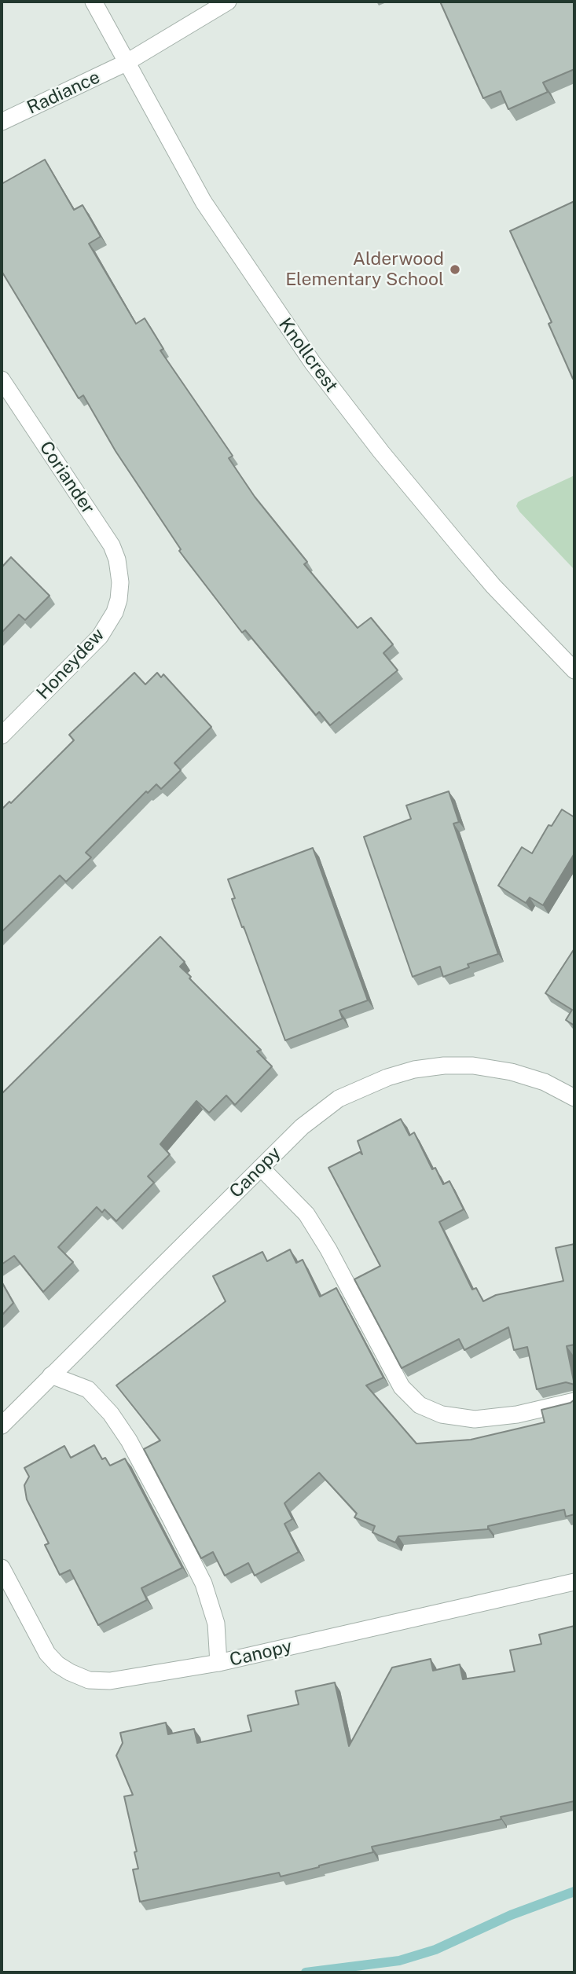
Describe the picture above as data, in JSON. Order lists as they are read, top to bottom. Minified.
{"streets":{"street":["Radiance","Knollcrest","Coriander","Honeydew","Canopy"]},"crossings":[["Radiance","Knollcrest"],["Coriander","Honeydew"]],"places":["Alderwood Elementary School"]}
